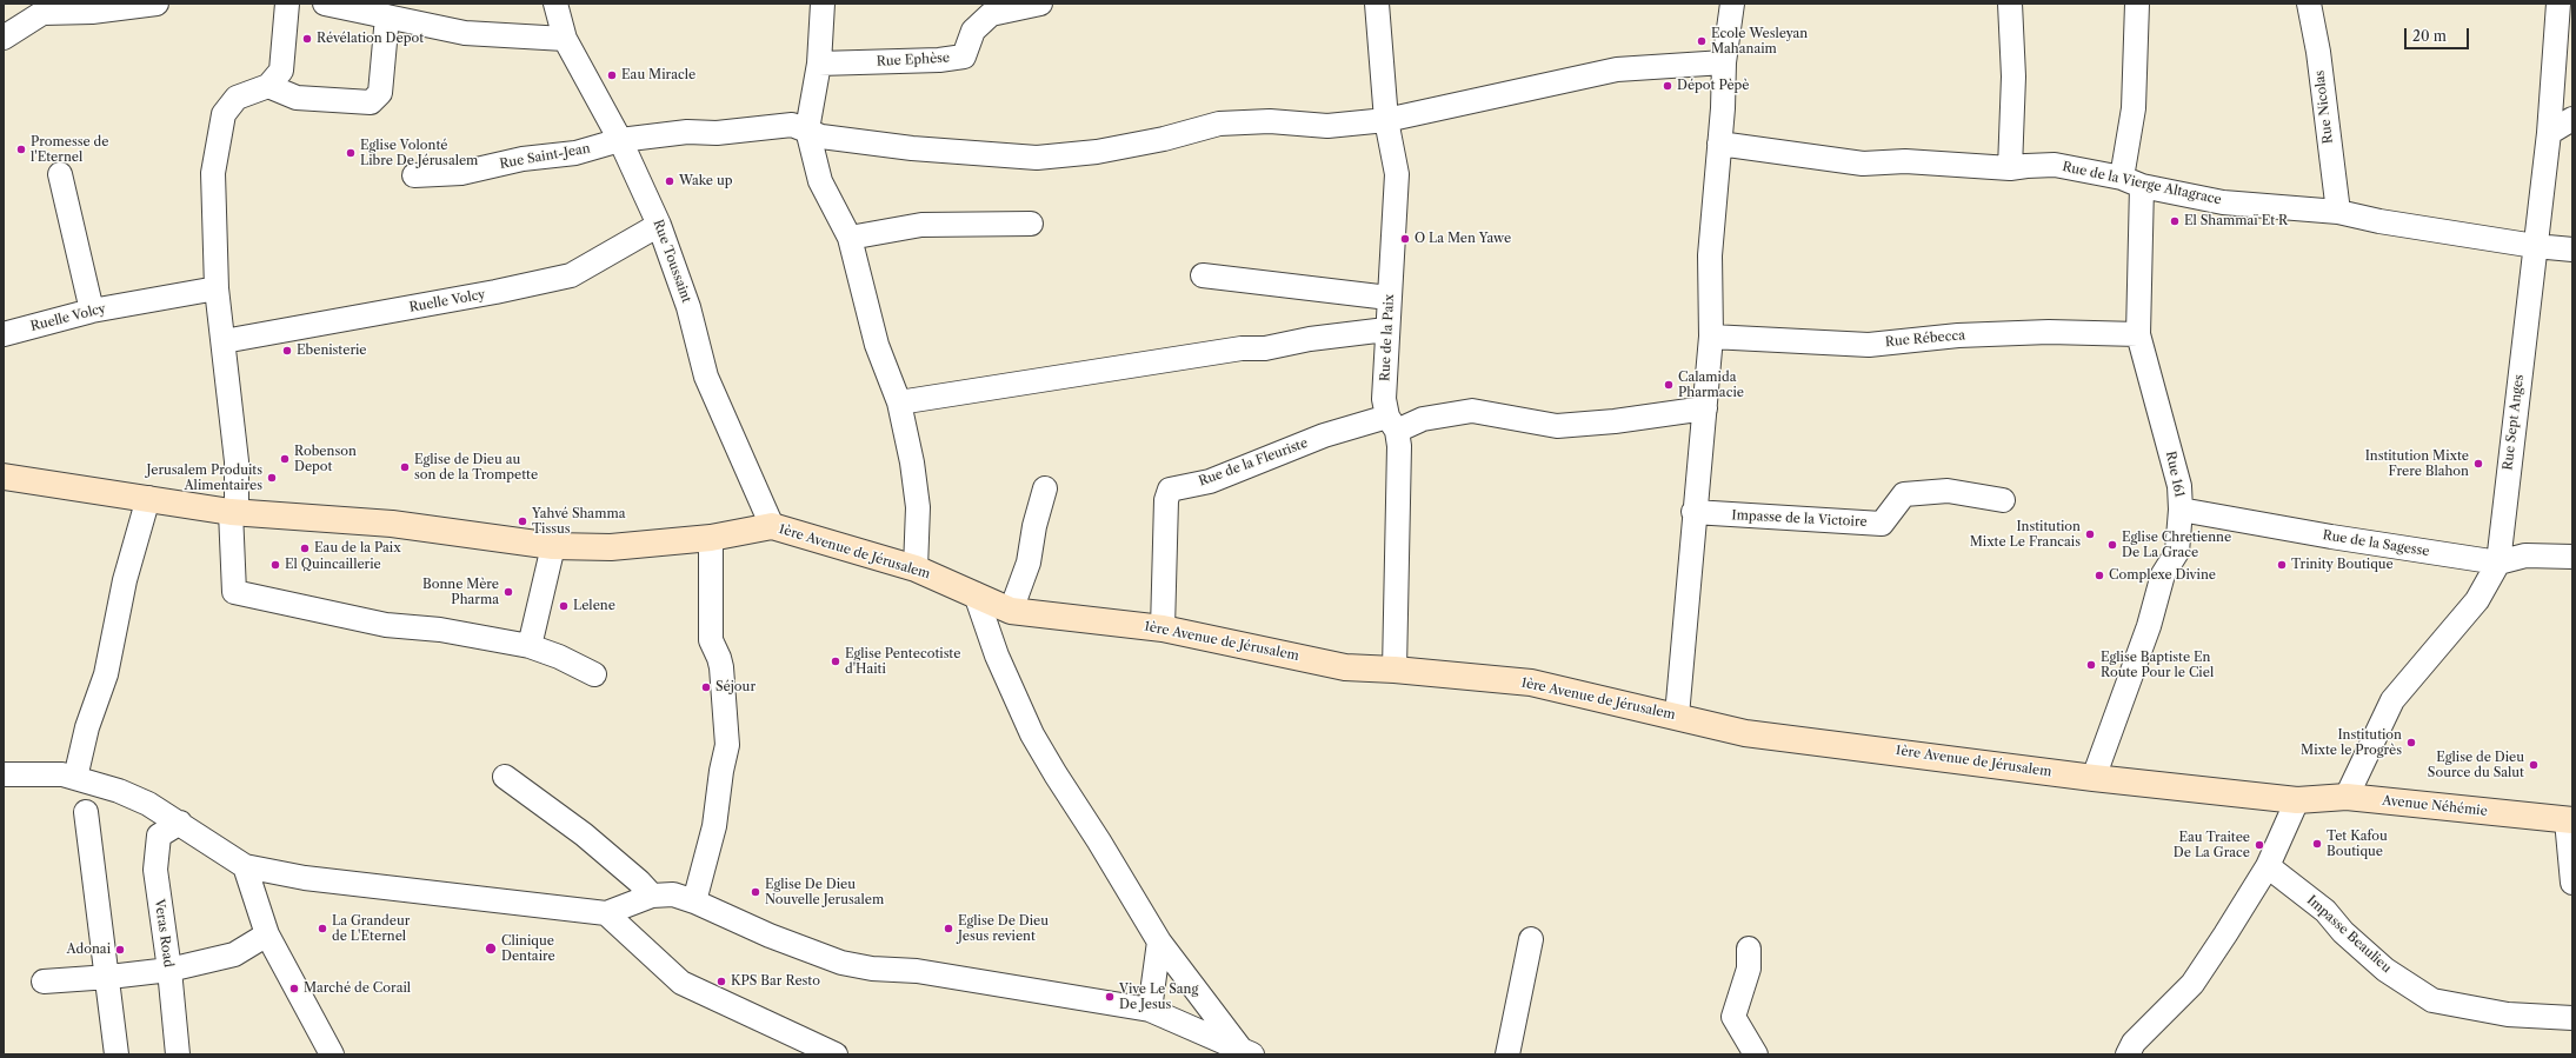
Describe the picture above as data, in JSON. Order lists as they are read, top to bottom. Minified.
{"streets":{"street":["Rue Ephèse","Rue Nicolas","Rue Saint-Jean","Rue de la Vierge Altagrace","Rue Toussaint","Ruelle Volcy","Rue de la Paix","Rue Rébecca","Rue Sept Anges","Rue de la Fleuriste","Rue 161","Impasse de la Victoire","Rue de la Sagesse","1ère Avenue de Jérusalem","Avenue Néhémie","Veras Road","Impasse Beaulieu"]},"crossings":[["Rue Nicolas","Rue de la Vierge Altagrace"],["Rue Saint-Jean","Rue Toussaint"],["Rue Saint-Jean","Rue de la Paix"],["Rue de la Vierge Altagrace","Rue Sept Anges"],["Rue de la Vierge Altagrace","Rue 161"],["Rue Toussaint","Ruelle Volcy"],["Rue Toussaint","1ère Avenue de Jérusalem"],["Rue de la Paix","Rue de la Fleuriste"],["Rue de la Paix","1ère Avenue de Jérusalem"],["Rue Rébecca","Rue 161"],["Rue Sept Anges","Rue de la Sagesse"],["Rue Sept Anges","Avenue Néhémie"],["Rue de la Fleuriste","1ère Avenue de Jérusalem"],["Rue 161","Rue de la Sagesse"],["Rue 161","1ère Avenue de Jérusalem"],["1ère Avenue de Jérusalem","Avenue Néhémie"]],"places":["Révélation Depot","Ecole Wesleyan Mahanaim","Eau Miracle","Dépot Pèpè","Promesse de l'Eternel","Eglise Volonté Libre De Jérusalem","Wake up","El Shammaï Et R","O La Men Yawe","Ebenisterie","Calamida Pharmacie","Robenson Depot","Institution Mixte Frere Blahon","Eglise de Dieu au son de la Trompette","Jerusalem Produits Alimentaires","Yahvé Shamma Tissus","Institution Mixte Le Francais","Eglise Chretienne De La Grace","Eau de la Paix","El Quincaillerie","Trinity Boutique","Complexe Divine","Bonne Mère Pharma","Lelene","Eglise Pentecotiste d'Haiti","Eglise Baptiste En Route Pour le Ciel","Séjour","Institution Mixte le Progrès","Eglise de Dieu Source du Salut","Tet Kafou Boutique","Eau Traitee De La Grace","Eglise De Dieu Nouvelle Jerusalem","La Grandeur de L'Eternel","Eglise De Dieu Jesus revient","Clinique Dentaire","Adonai","KPS Bar Resto","Marché de Corail","Vive Le Sang De Jesus"],"scale_bar":"20 m"}
